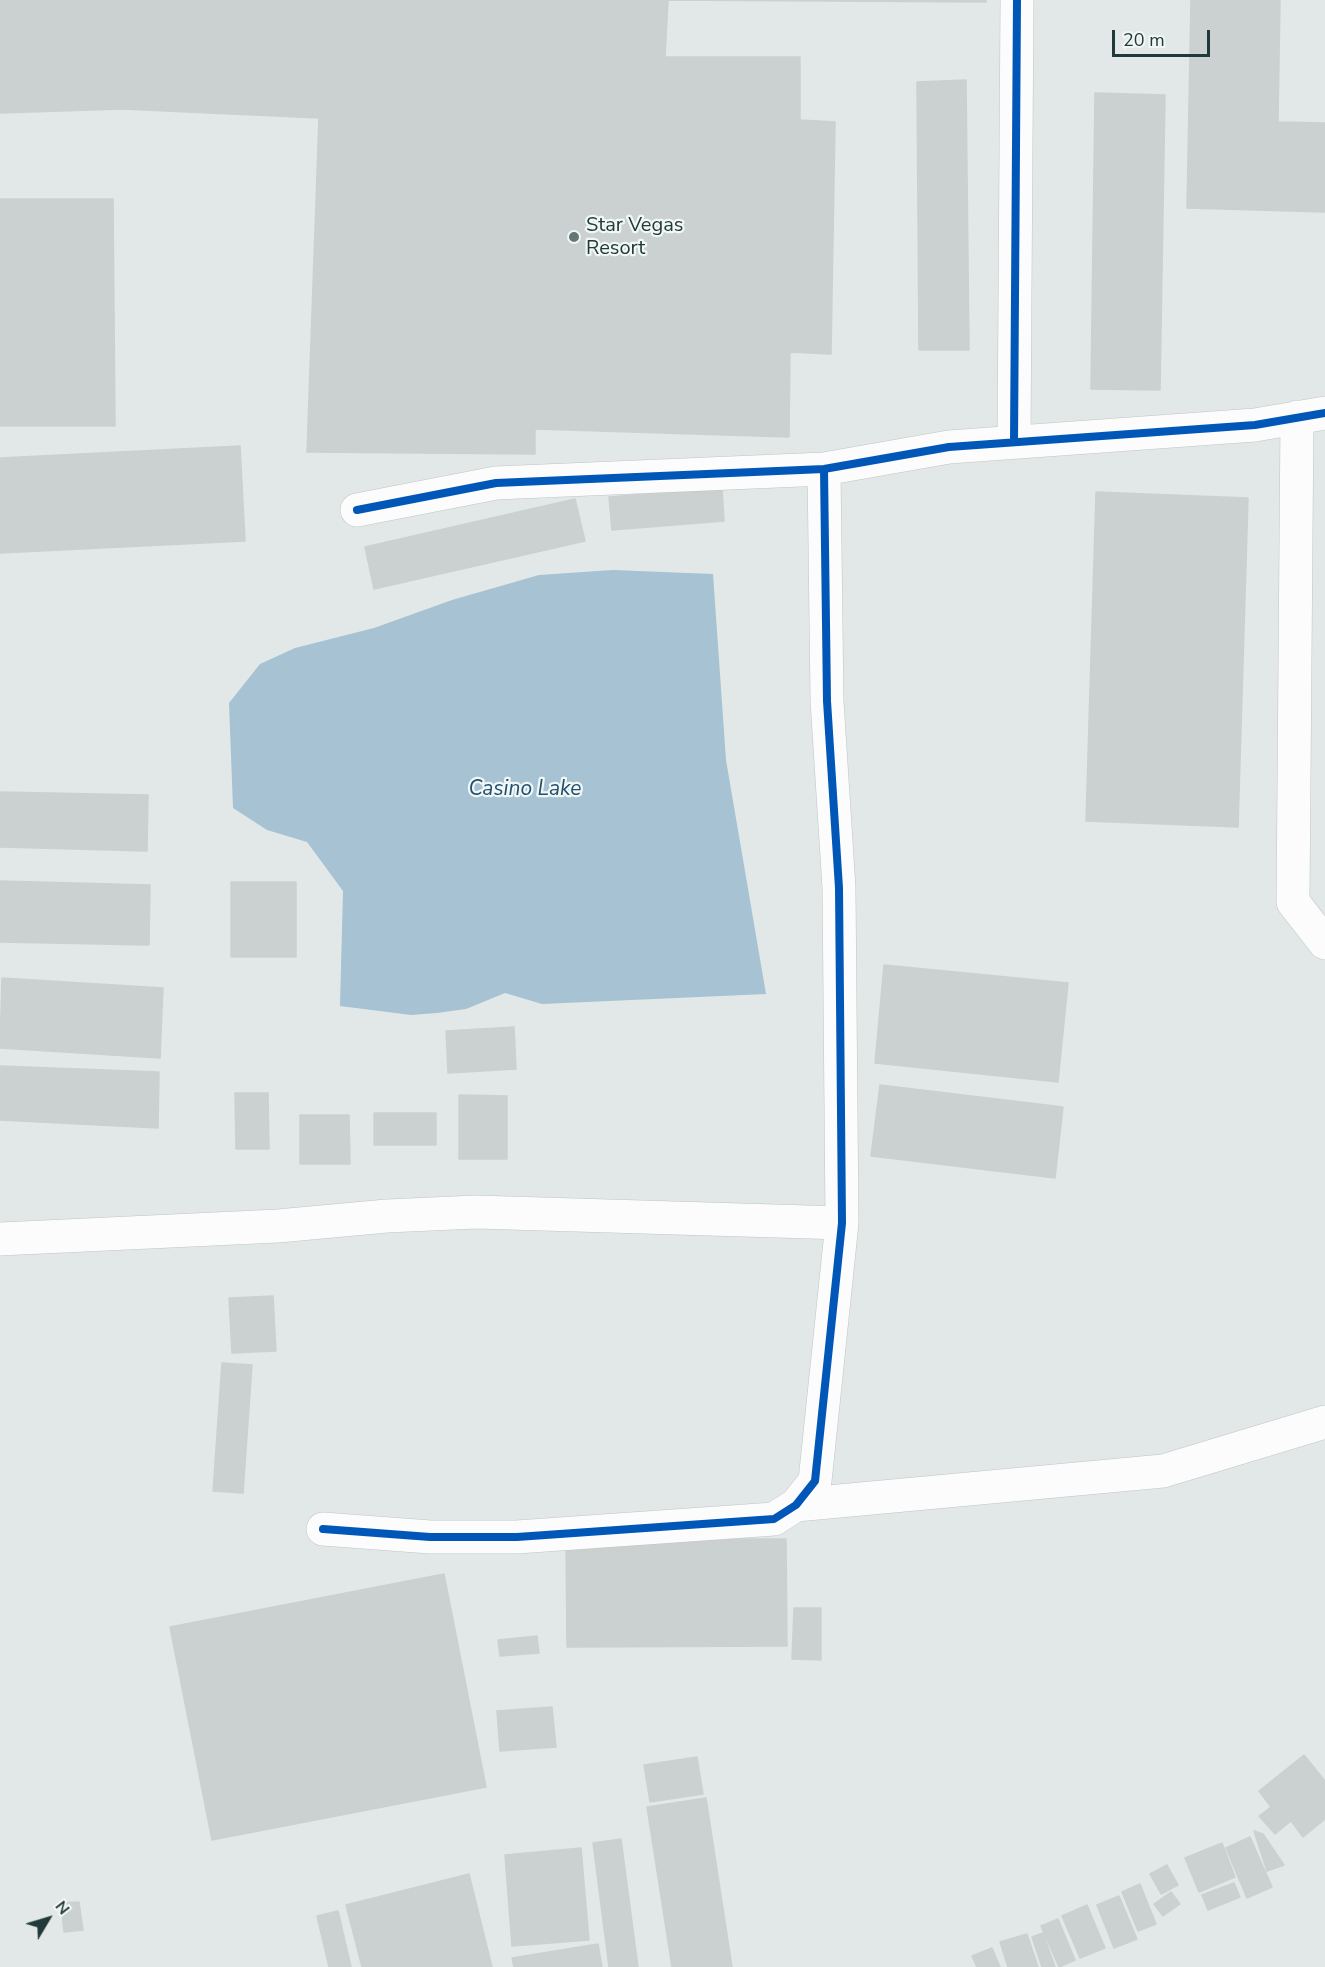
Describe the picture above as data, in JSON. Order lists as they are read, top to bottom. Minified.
{"water":["Casino Lake"],"places":["Star Vegas Resort"],"scale_bar":"20 m","north":"top right"}
